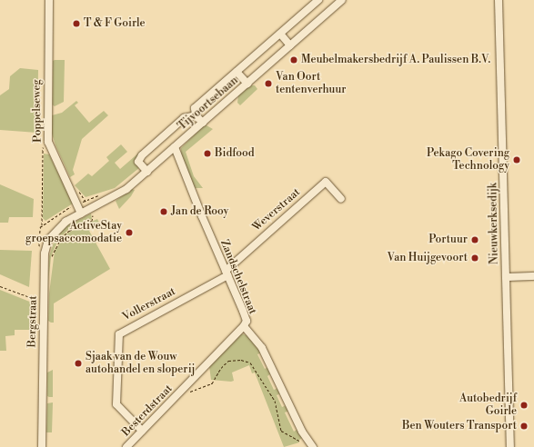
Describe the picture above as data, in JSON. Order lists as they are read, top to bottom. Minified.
{"streets":{"street":["Tijvoortsebaan","Poppelseweg","Weverstraat","Nieuwkerksedijk","Zandschelstraat","Vollerstraat","Bergstraat","Besterdstraat"]},"crossings":[["Tijvoortsebaan","Poppelseweg"],["Tijvoortsebaan","Zandschelstraat"],["Tijvoortsebaan","Bergstraat"],["Poppelseweg","Bergstraat"],["Weverstraat","Zandschelstraat"],["Weverstraat","Vollerstraat"],["Zandschelstraat","Vollerstraat"],["Zandschelstraat","Besterdstraat"],["Vollerstraat","Besterdstraat"]],"places":["T & F Goirle","Meubelmakersbedrijf A. Paulissen B.V.","Van Oort tentenverhuur","Bidfood","Pekago Covering Technology","Jan de Rooy","ActiveStay groepsaccomodatie","Portuur","Van Huijgevoort","Sjaak van de Wouw autohandel en sloperij","Autobedrijf Goirle","Ben Wouters Transport"]}
